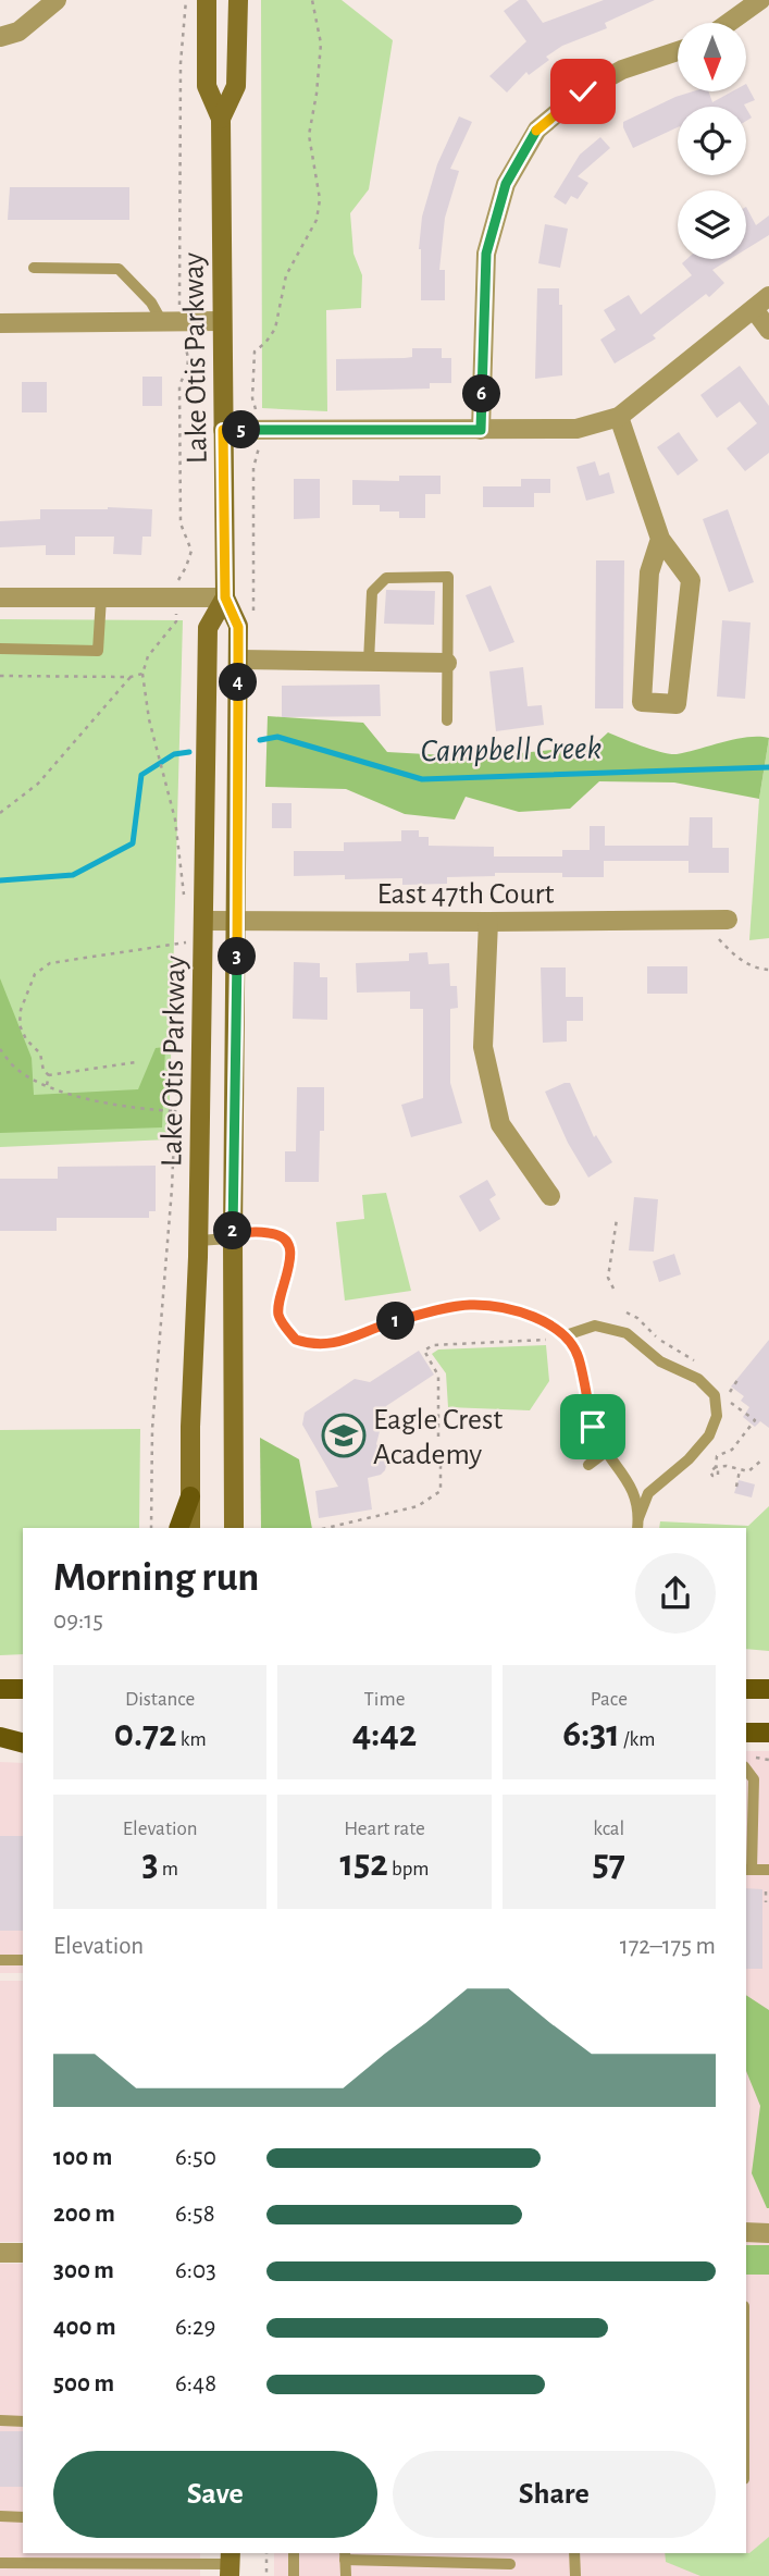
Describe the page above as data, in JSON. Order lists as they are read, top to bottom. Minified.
{"streets":{"main road":["Lake Otis Parkway"],"street":["East 47th Court"]},"crossings":[["Lake Otis Parkway","East 47th Court"]],"water":["Campbell Creek"],"places":{"school or university":["Eagle Crest Academy"]},"north":"bottom","page":{"pins":["6","5","4","3","2","1"],"heading":["Morning run","09:15"],"stats":[["Distance","0.72 km"],["Time","4:42"],["Pace","6:31 /km"],["Elevation","3 m"],["Heart rate","152 bpm"],["kcal","57"]],"chart":["Elevation","172–175 m"],"list":[{"name":"100 m","note":"6:50"},{"name":"200 m","note":"6:58"},{"name":"300 m","note":"6:03"},{"name":"400 m","note":"6:29"},{"name":"500 m","note":"6:48"}],"buttons":["Save","Share"]}}
